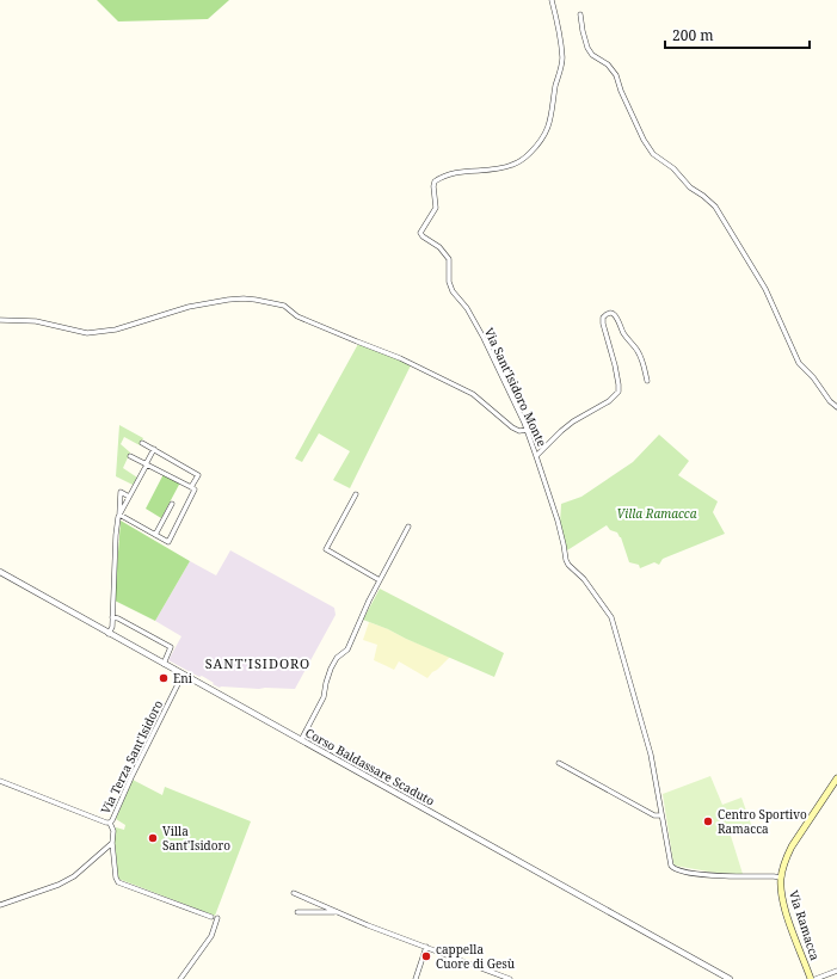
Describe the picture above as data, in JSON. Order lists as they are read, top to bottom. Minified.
{"streets":{"main road":["Via Ramacca"],"street":["Via Sant'Isidoro Monte","Via Terza Sant'Isidoro","Corso Baldassare Scaduto"]},"crossings":[["Via Sant'Isidoro Monte","Via Ramacca"],["Via Terza Sant'Isidoro","Corso Baldassare Scaduto"]],"districts":["SANT'ISIDORO"],"parks":["Villa Ramacca"],"places":["Eni","Centro Sportivo Ramacca","Villa Sant'Isidoro","cappella Cuore di Gesù"],"scale_bar":"200 m"}
